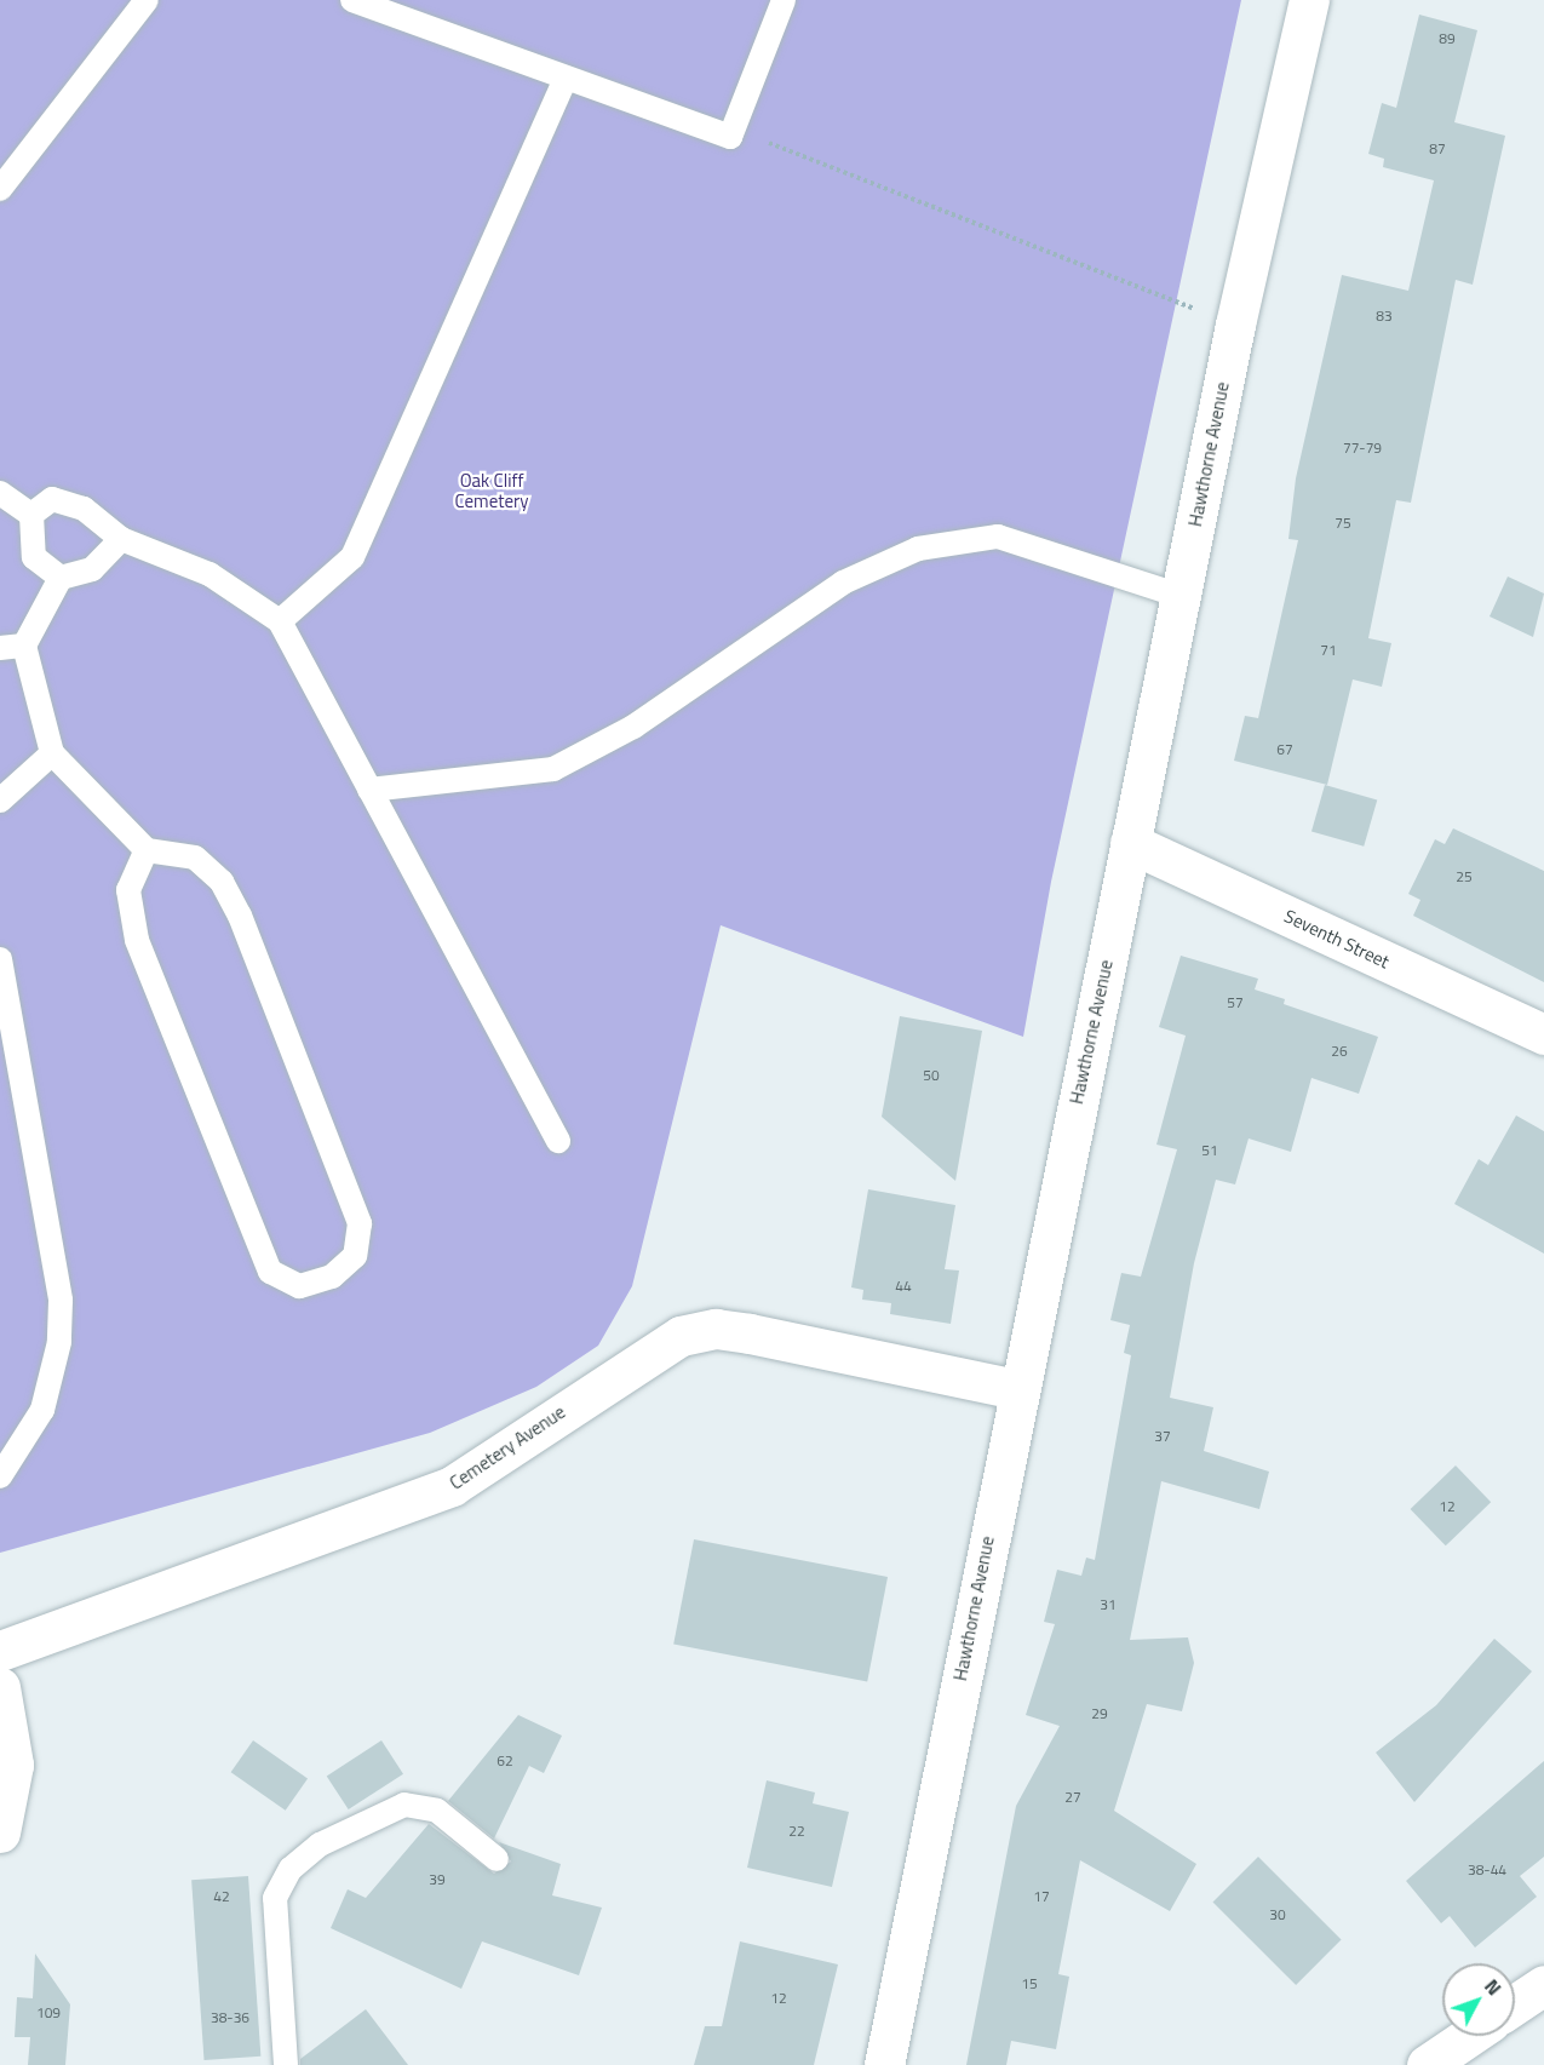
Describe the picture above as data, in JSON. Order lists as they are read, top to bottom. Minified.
{"streets":{"street":["Hawthorne Avenue","Seventh Street","Cemetery Avenue"]},"crossings":[["Hawthorne Avenue","Seventh Street"],["Hawthorne Avenue","Cemetery Avenue"]],"parks":["Oak Cliff Cemetery"],"house_numbers":["89","87","83","77-79","75","71","67","25","57","26","50","51","44","37","12","31","29","62","27","22","38-44","39","42","17","30","15","12","109","38-36"],"north":"top right"}
